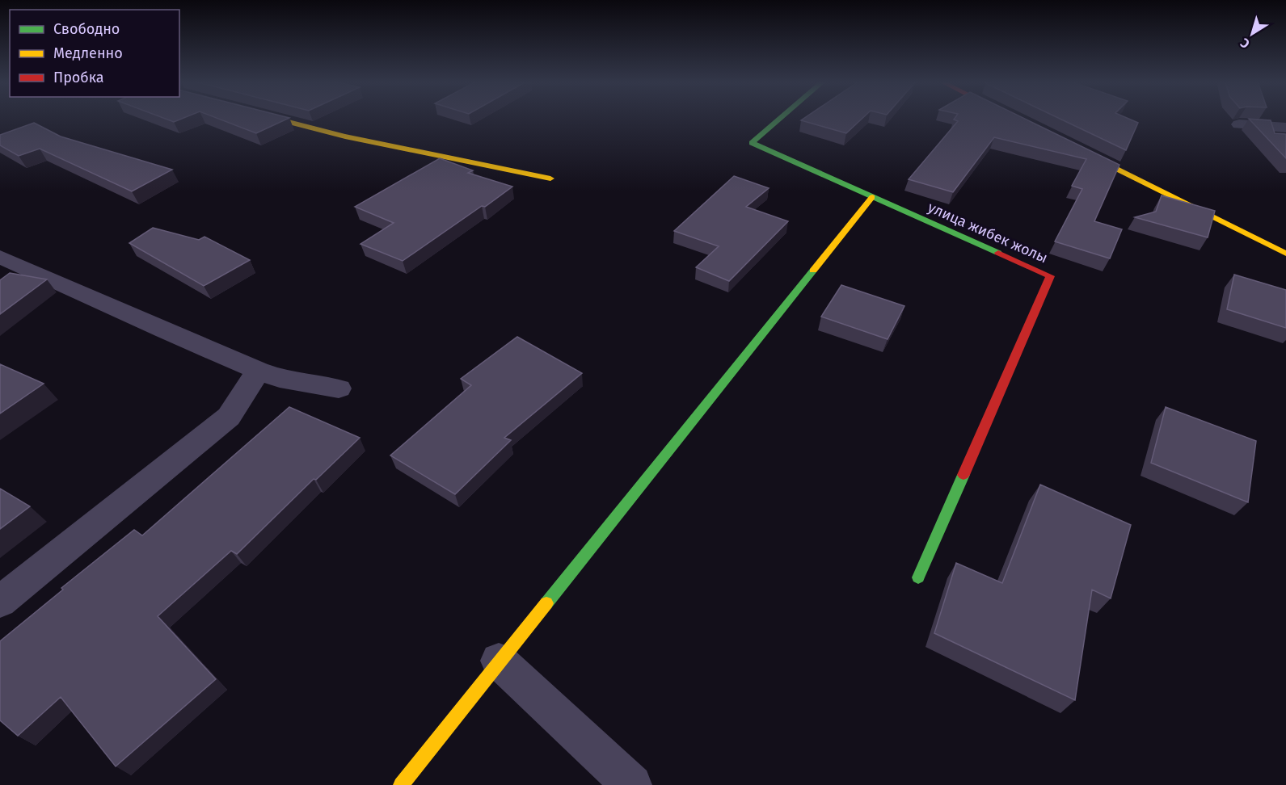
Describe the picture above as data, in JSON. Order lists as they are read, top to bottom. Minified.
{"streets":{"street":["улица жибек жолы"]},"legend":["Свободно","Медленно","Пробка"],"north":"bottom left"}
